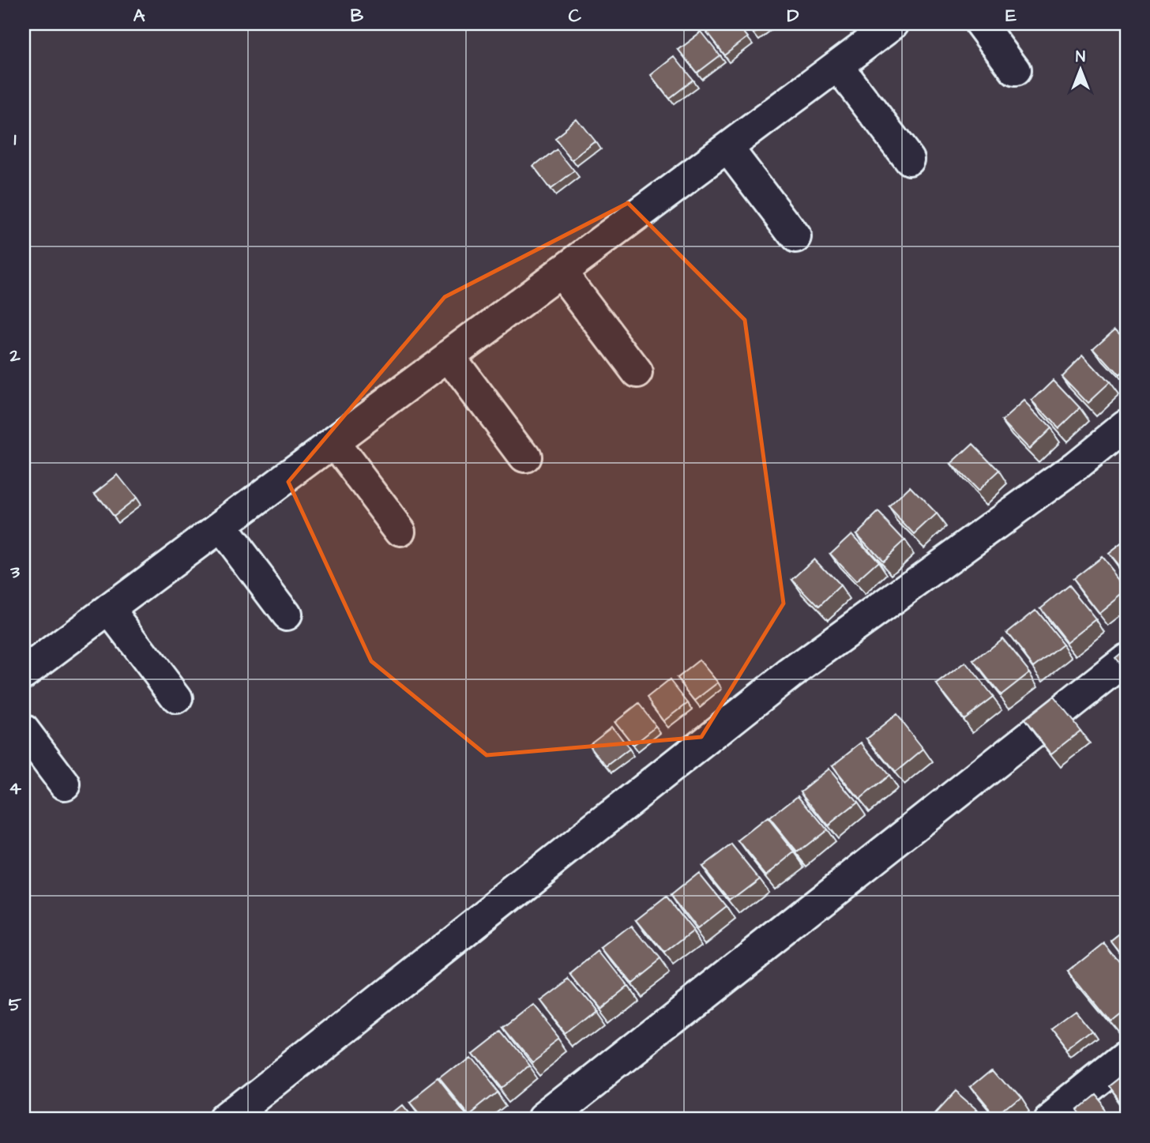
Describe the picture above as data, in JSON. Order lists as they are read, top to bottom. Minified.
{"north":"top","grid":{"columns":["A","B","C","D","E"],"rows":["1","2","3","4","5"]}}
